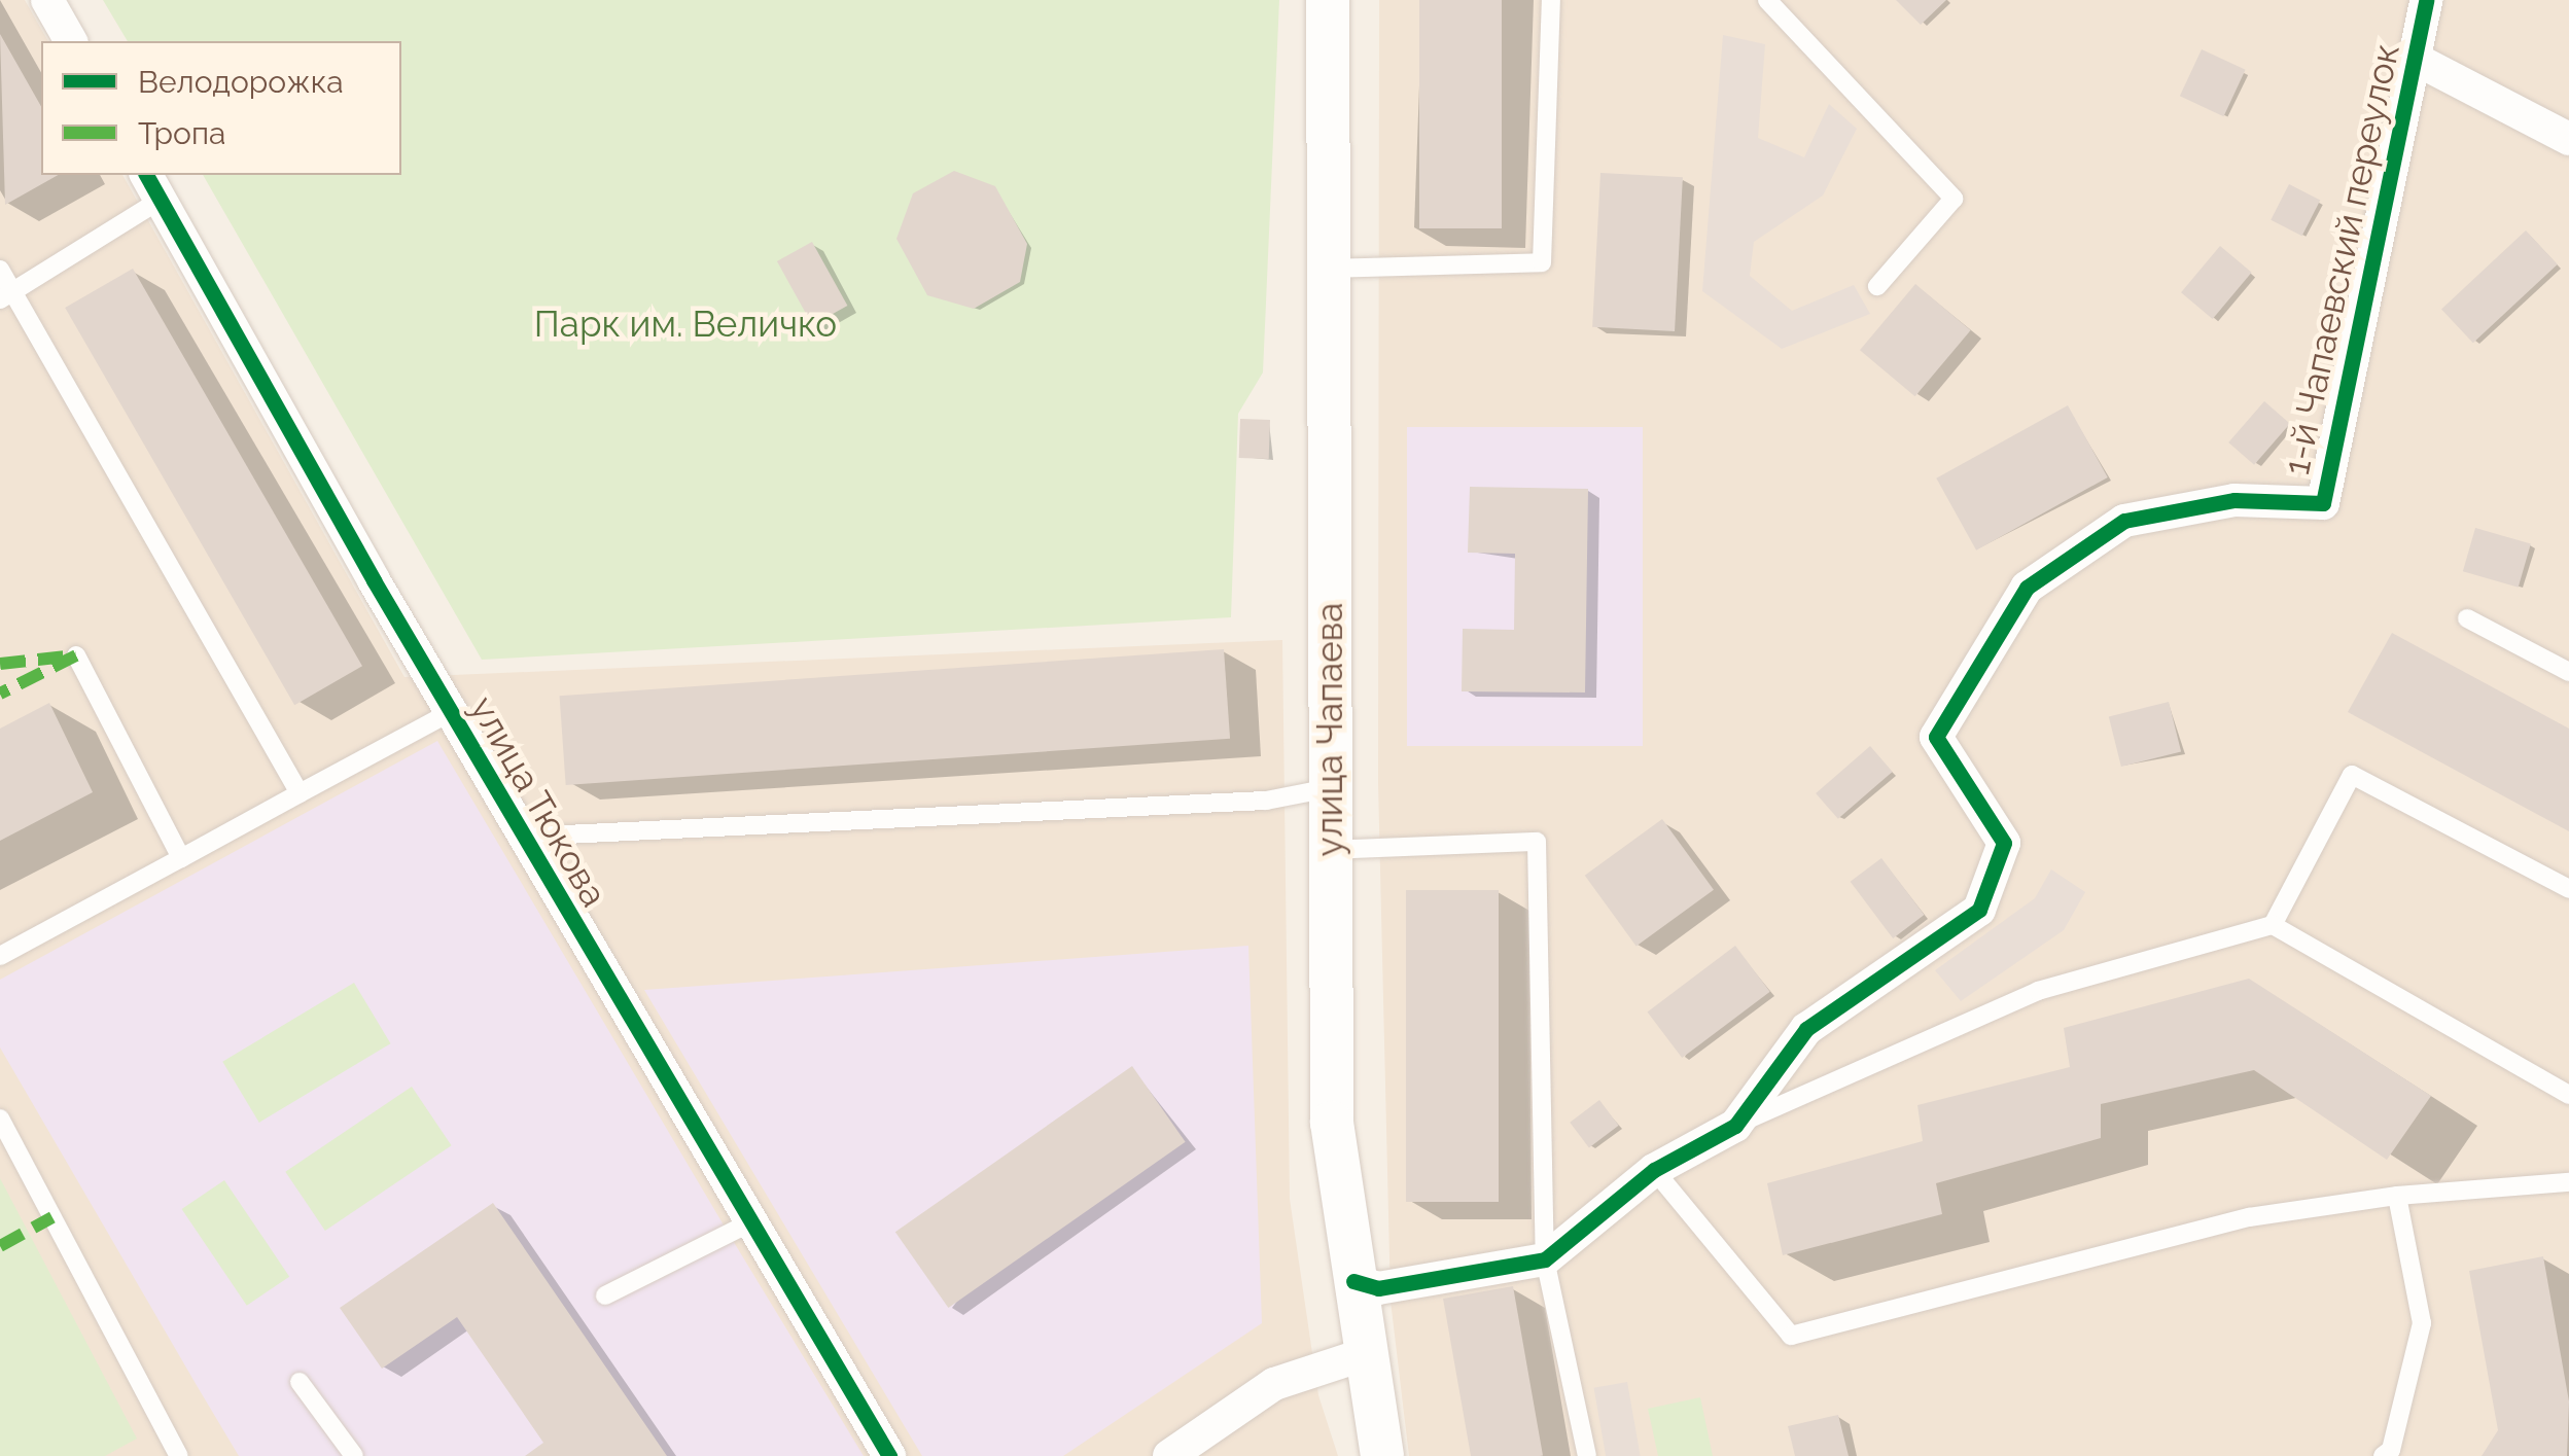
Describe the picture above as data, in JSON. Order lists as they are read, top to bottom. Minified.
{"streets":{"street":["1-й Чапаевский переулок","улица Чапаева","улица Тюкова"]},"crossings":[["1-й Чапаевский переулок","улица Чапаева"]],"parks":["Парк им. Величко"],"legend":["Велодорожка","Тропа"]}
